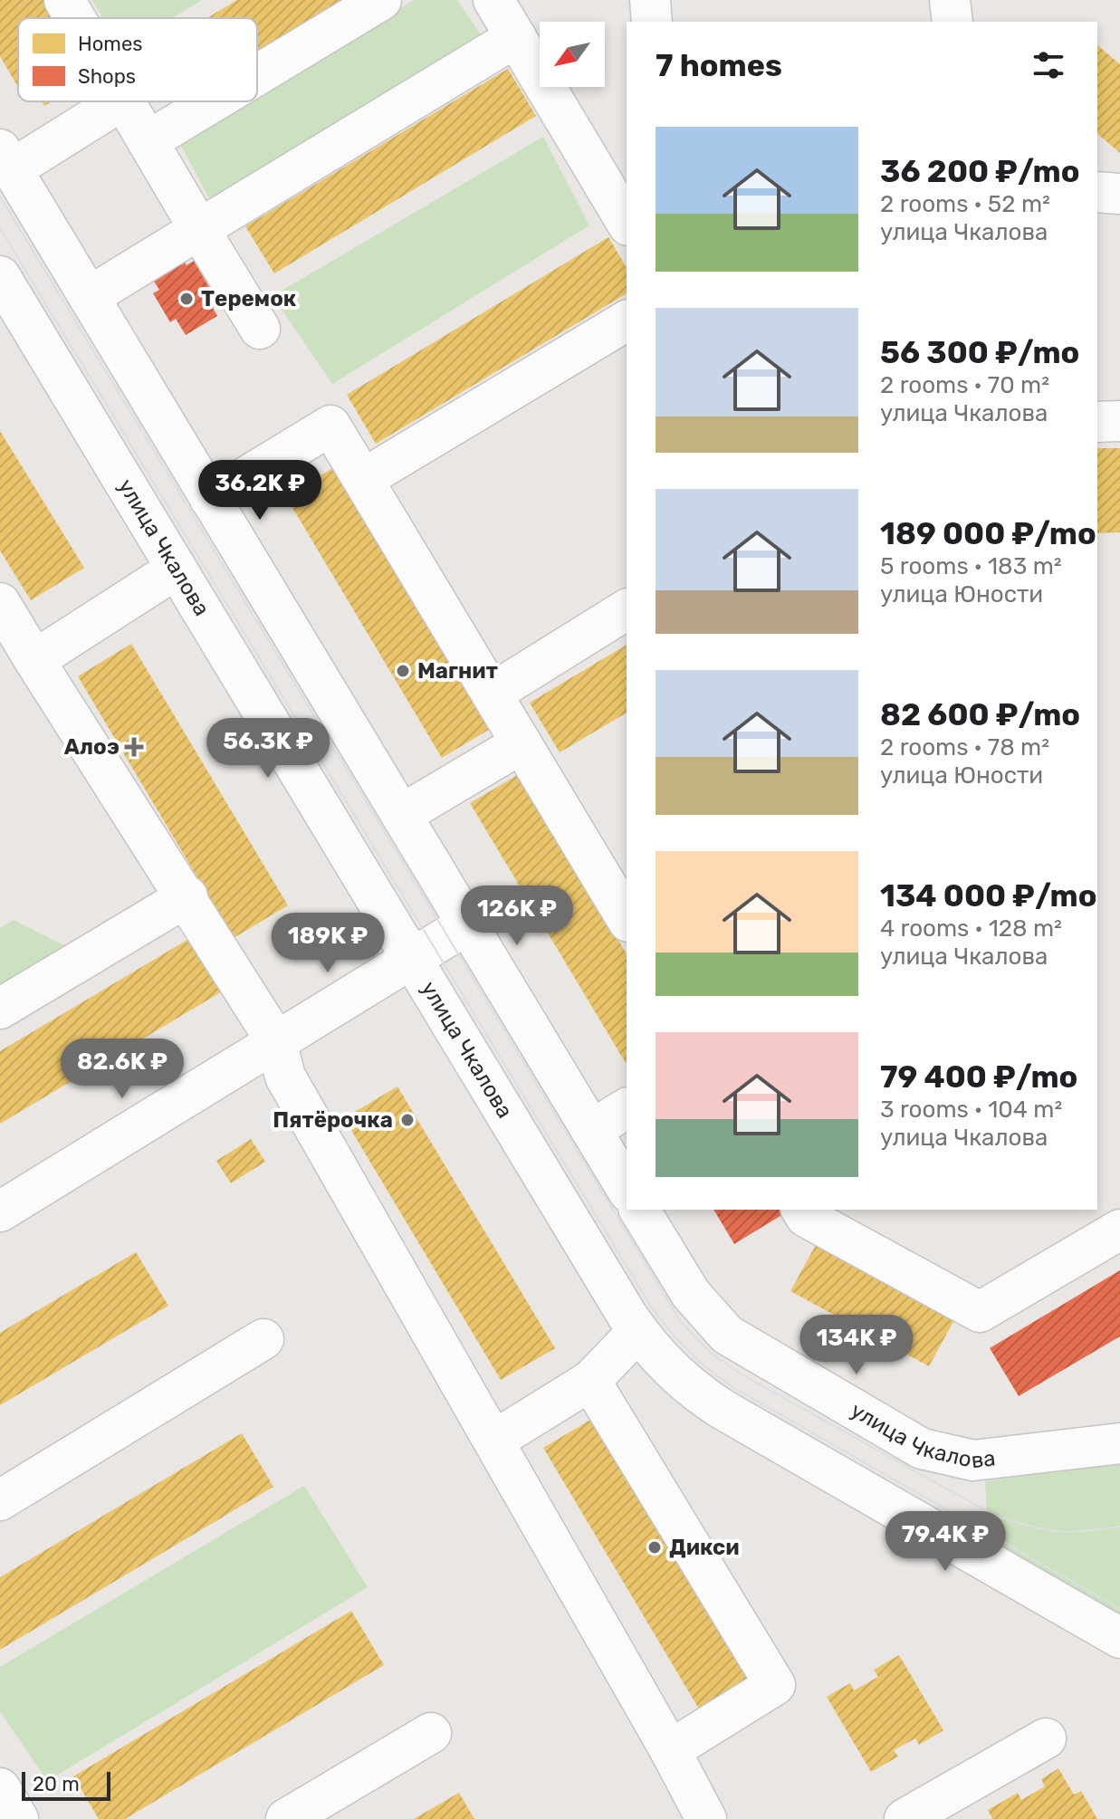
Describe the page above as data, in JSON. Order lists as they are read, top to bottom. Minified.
{"streets":{"street":["улица Чкалова"]},"places":{"other":["Теремок","Магнит","Пятёрочка","Дикси"],"health":["Алоэ"]},"legend":["Homes","Shops"],"scale_bar":"20 m","north":"bottom left","page":{"heading":"7 homes","list":[{"name":"36 200 ₽/mo","note":"2 rooms · 52 m² · улица Чкалова"},{"name":"56 300 ₽/mo","note":"2 rooms · 70 m² · улица Чкалова"},{"name":"189 000 ₽/mo","note":"5 rooms · 183 m² · улица Юности"},{"name":"82 600 ₽/mo","note":"2 rooms · 78 m² · улица Юности"},{"name":"134 000 ₽/mo","note":"4 rooms · 128 m² · улица Чкалова"},{"name":"79 400 ₽/mo","note":"3 rooms · 104 m² · улица Чкалова"}],"price":["36.2K ₽","56.3K ₽","126K ₽","189K ₽","82.6K ₽","134K ₽","79.4K ₽"],"scale":"20 m"}}
